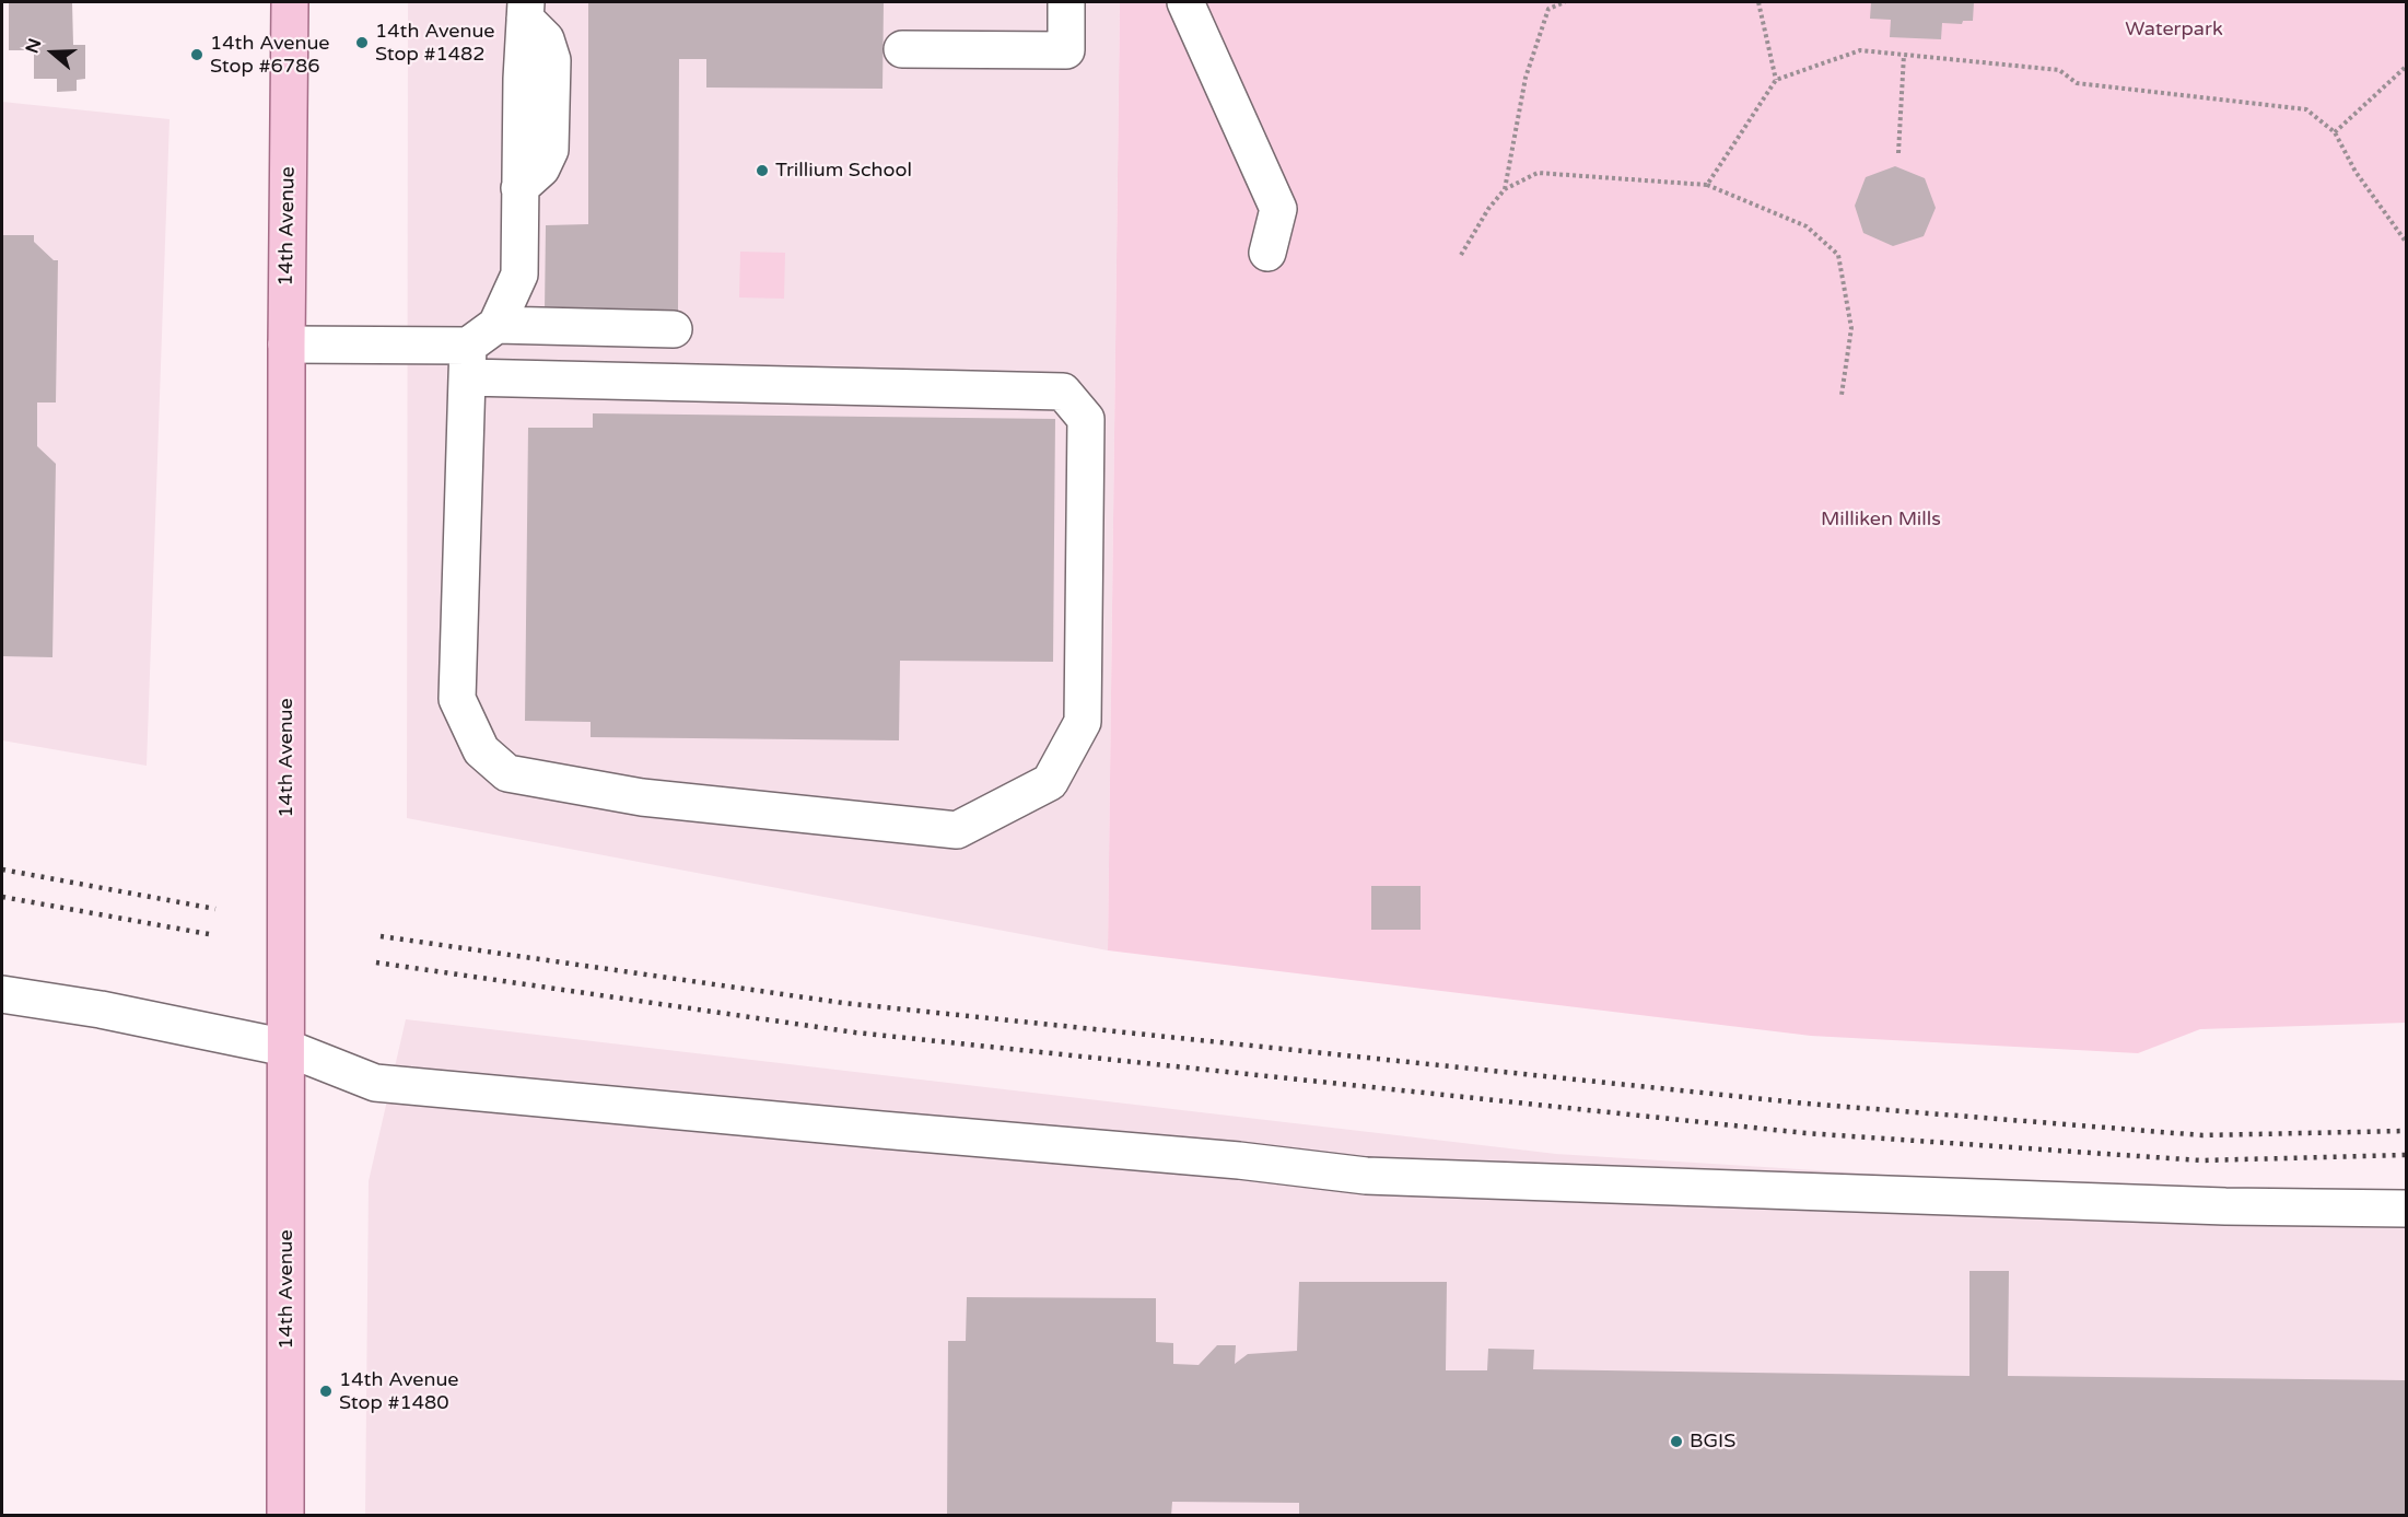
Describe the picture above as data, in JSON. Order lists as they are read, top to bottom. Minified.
{"streets":{"main road":["14th Avenue"]},"parks":["Waterpark","Milliken Mills"],"places":["14th Avenue Stop #1482","14th Avenue Stop #6786","Trillium School","14th Avenue Stop #1480","BGIS"],"north":"left"}
